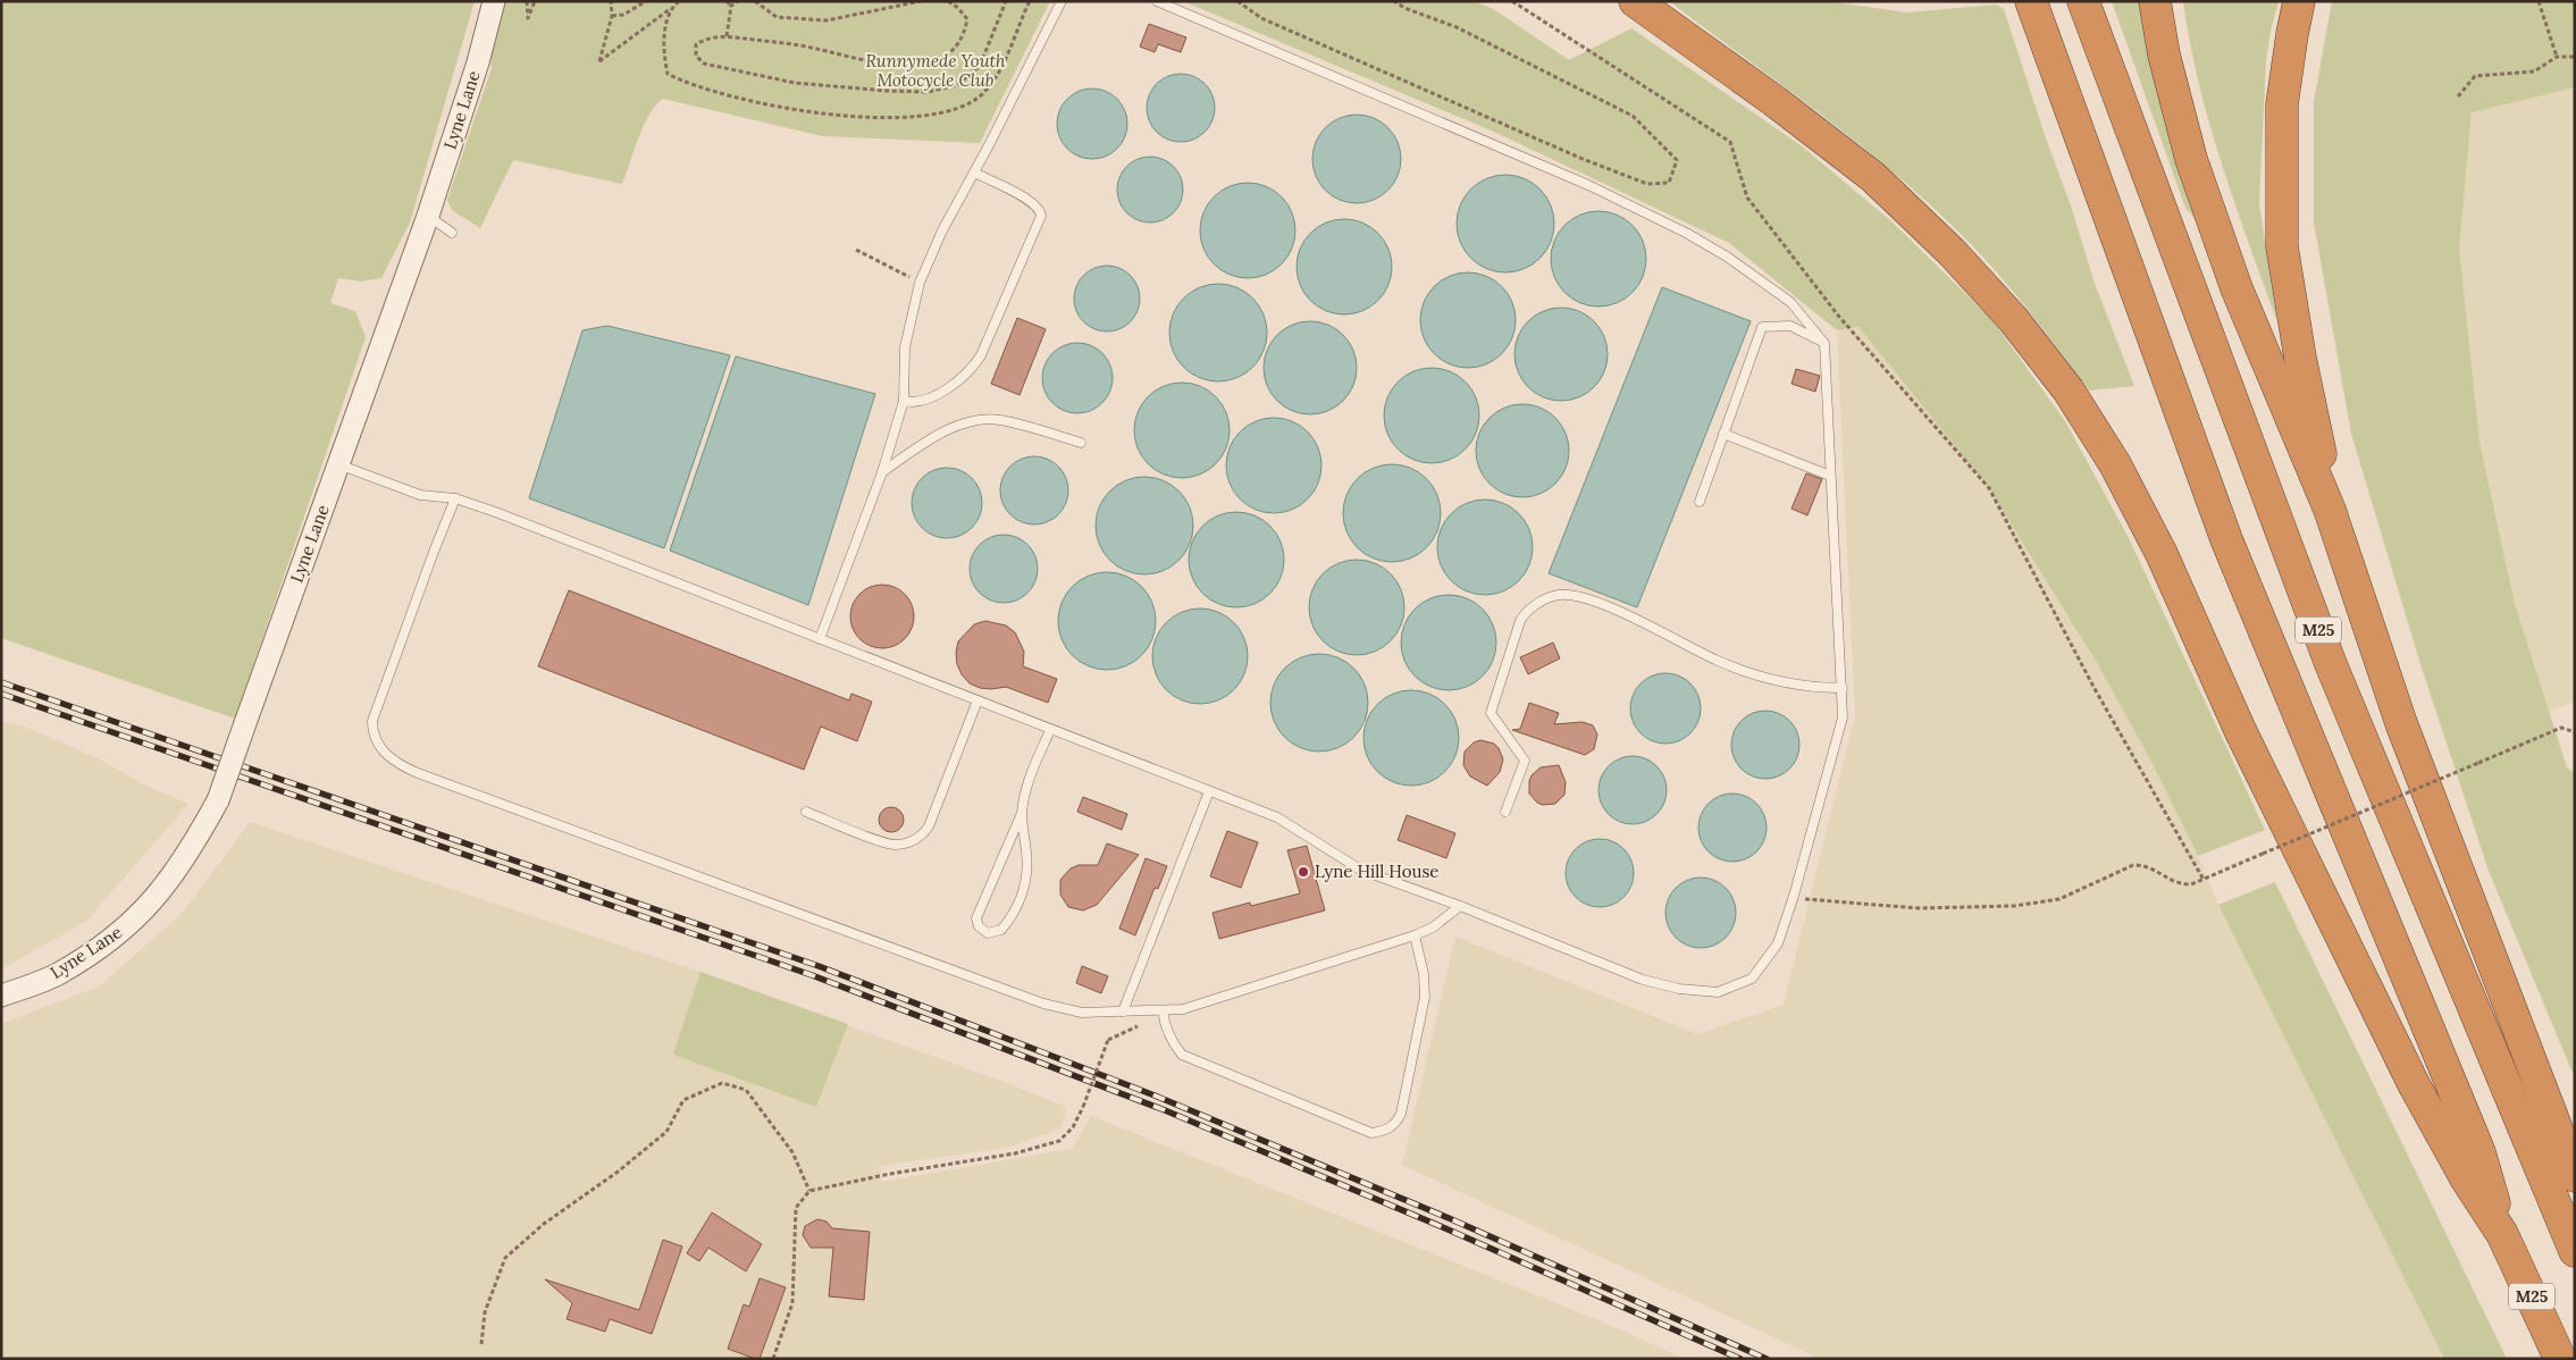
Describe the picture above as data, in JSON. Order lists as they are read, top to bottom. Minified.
{"streets":{"highway":["M25"],"street":["Lyne Lane"]},"parks":["Runnymede Youth Motocycle Club"],"places":["Lyne Hill House"]}
